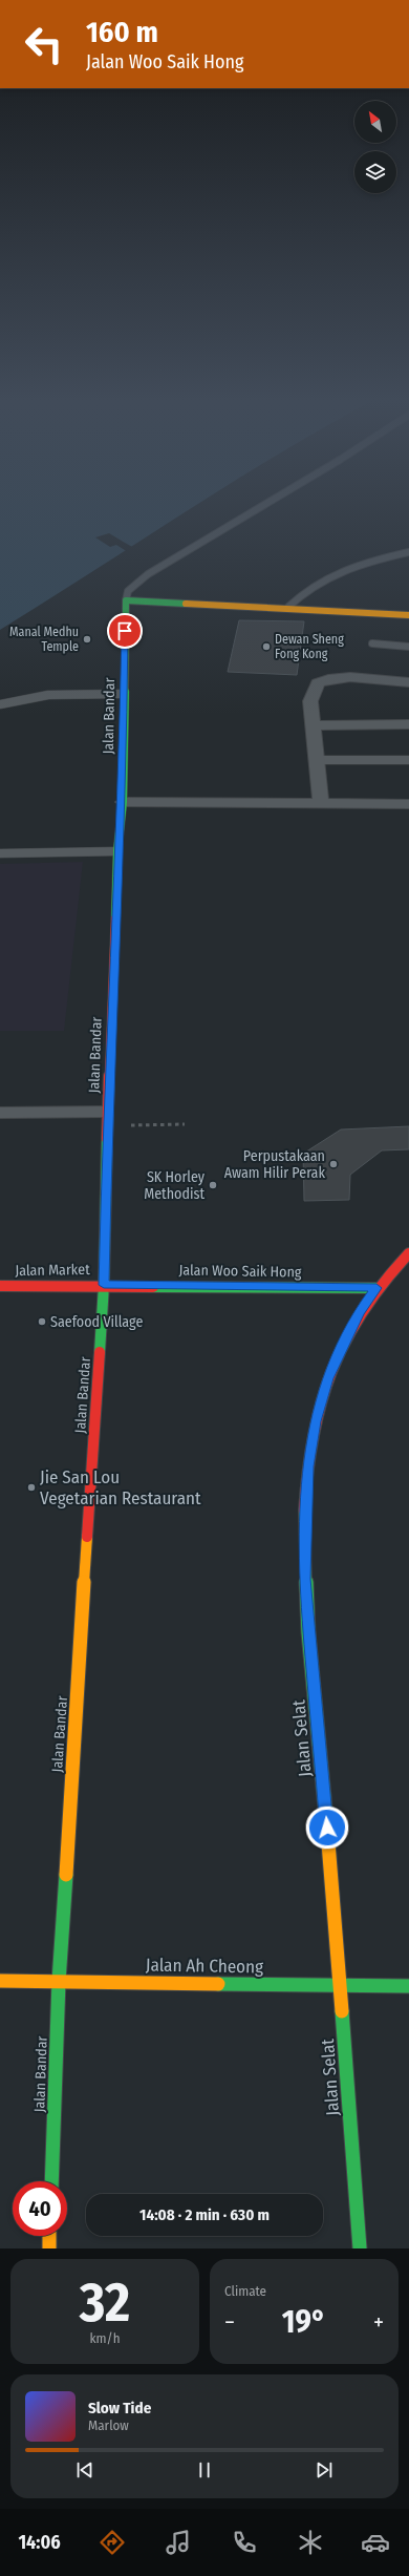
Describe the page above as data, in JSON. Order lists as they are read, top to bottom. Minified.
{"streets":{"street":["Jalan Bandar","Jalan Market","Jalan Woo Saik Hong","Jalan Selat","Jalan Ah Cheong"]},"crossings":[["Jalan Bandar","Jalan Market"],["Jalan Bandar","Jalan Woo Saik Hong"],["Jalan Bandar","Jalan Ah Cheong"],["Jalan Market","Jalan Woo Saik Hong"],["Jalan Woo Saik Hong","Jalan Selat"],["Jalan Selat","Jalan Ah Cheong"]],"places":["Manal Medhu Temple","Dewan Sheng Fong Kong","Perpustakaan Awam Hilir Perak","SK Horley Methodist","Saefood Village","Jie San Lou Vegetarian Restaurant"],"north":"top left","page":{"turn":["160 m","Jalan Woo Saik Hong"],"limit":"40","trip":"14:08 · 2 min · 630 m","tile":[["32","km/h"],"Climate"],"heat":["−","19°","+"],"song":["Slow Tide","Marlow"],"tabs":"14:06"}}
